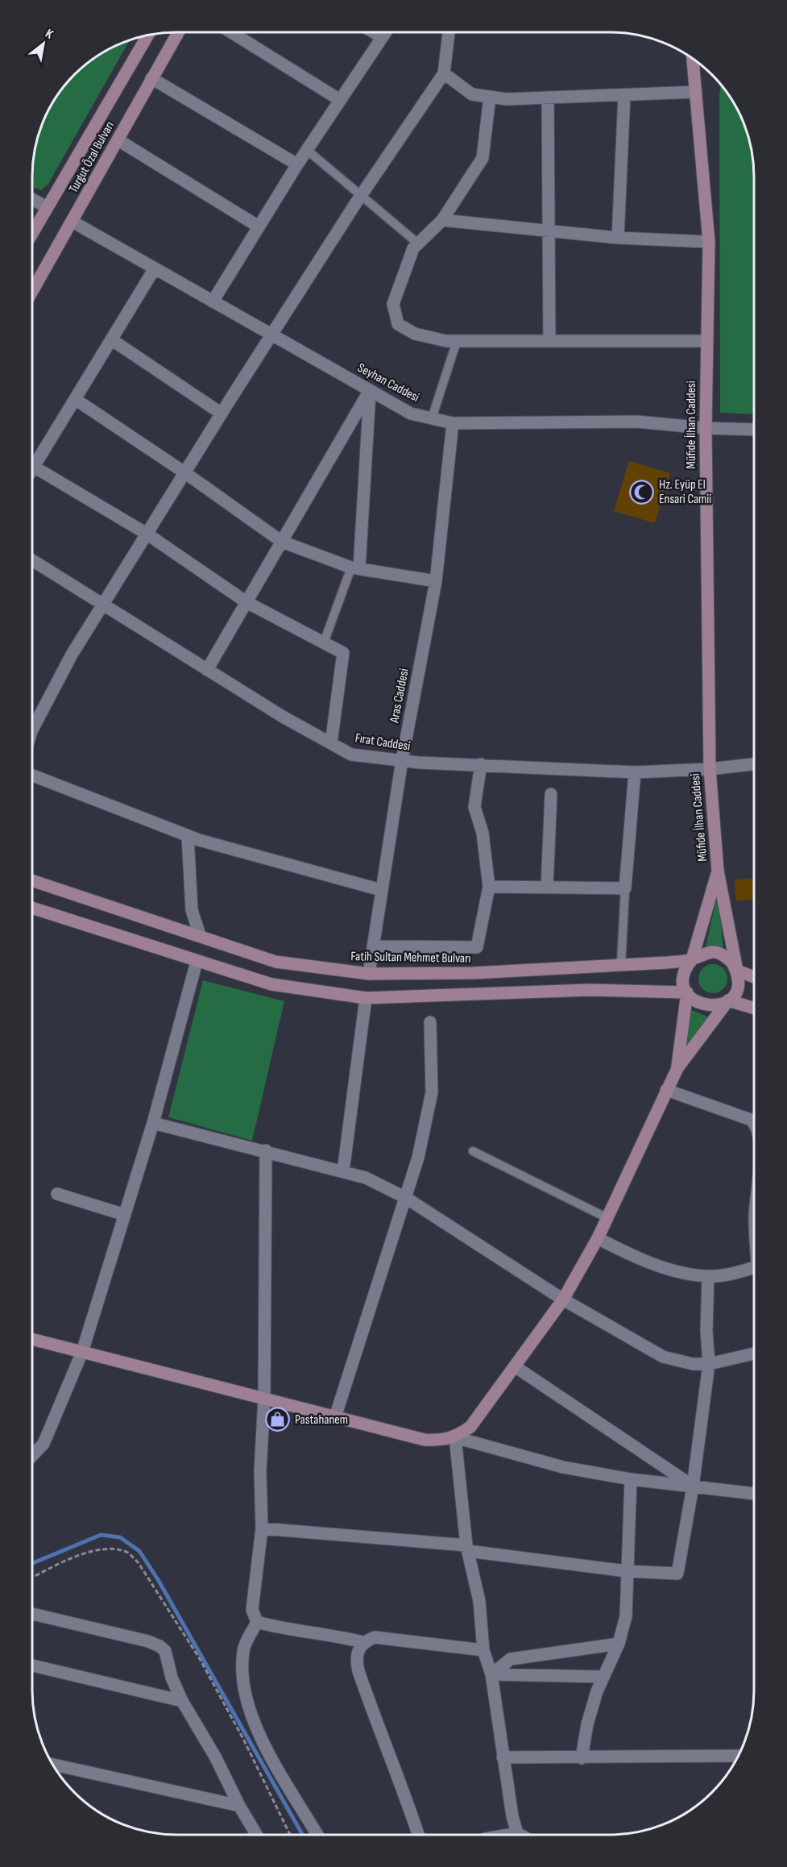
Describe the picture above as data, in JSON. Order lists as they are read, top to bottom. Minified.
{"streets":{"street":["Turgut Özal Bulvarı","Seyhan Caddesi","Müfide İlhan Caddesi","Aras Caddesi","Fırat Caddesi","Fatih Sultan Mehmet Bulvarı"]},"crossings":[["Turgut Özal Bulvarı","Seyhan Caddesi"],["Seyhan Caddesi","Müfide İlhan Caddesi"],["Seyhan Caddesi","Aras Caddesi"],["Müfide İlhan Caddesi","Fırat Caddesi"],["Aras Caddesi","Fırat Caddesi"],["Aras Caddesi","Fatih Sultan Mehmet Bulvarı"]],"places":{"mosque":["Hz. Eyüp El Ensari Camii"],"shop":["Pastahanem"]},"north":"top right"}
